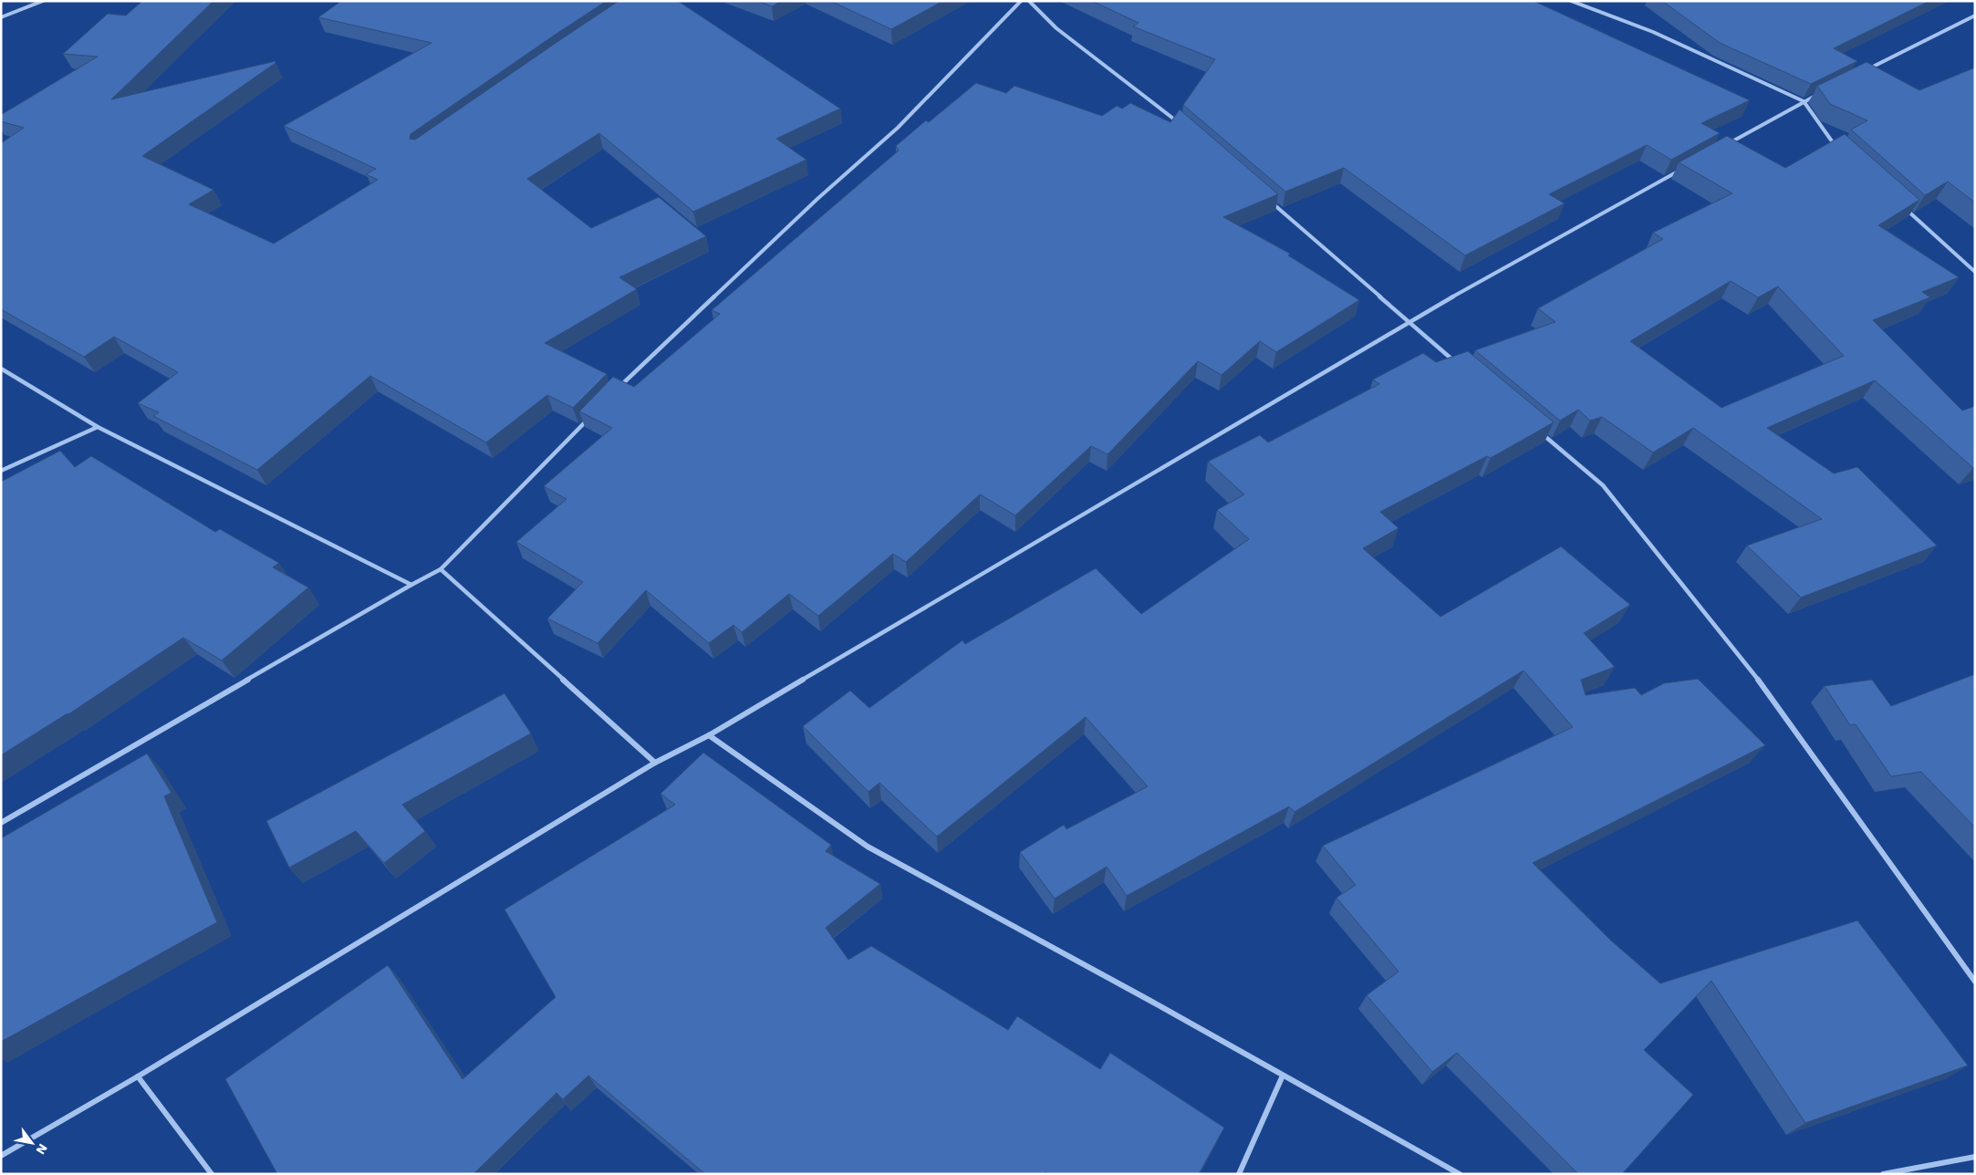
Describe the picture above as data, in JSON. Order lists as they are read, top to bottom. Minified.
{"north":"bottom right"}
